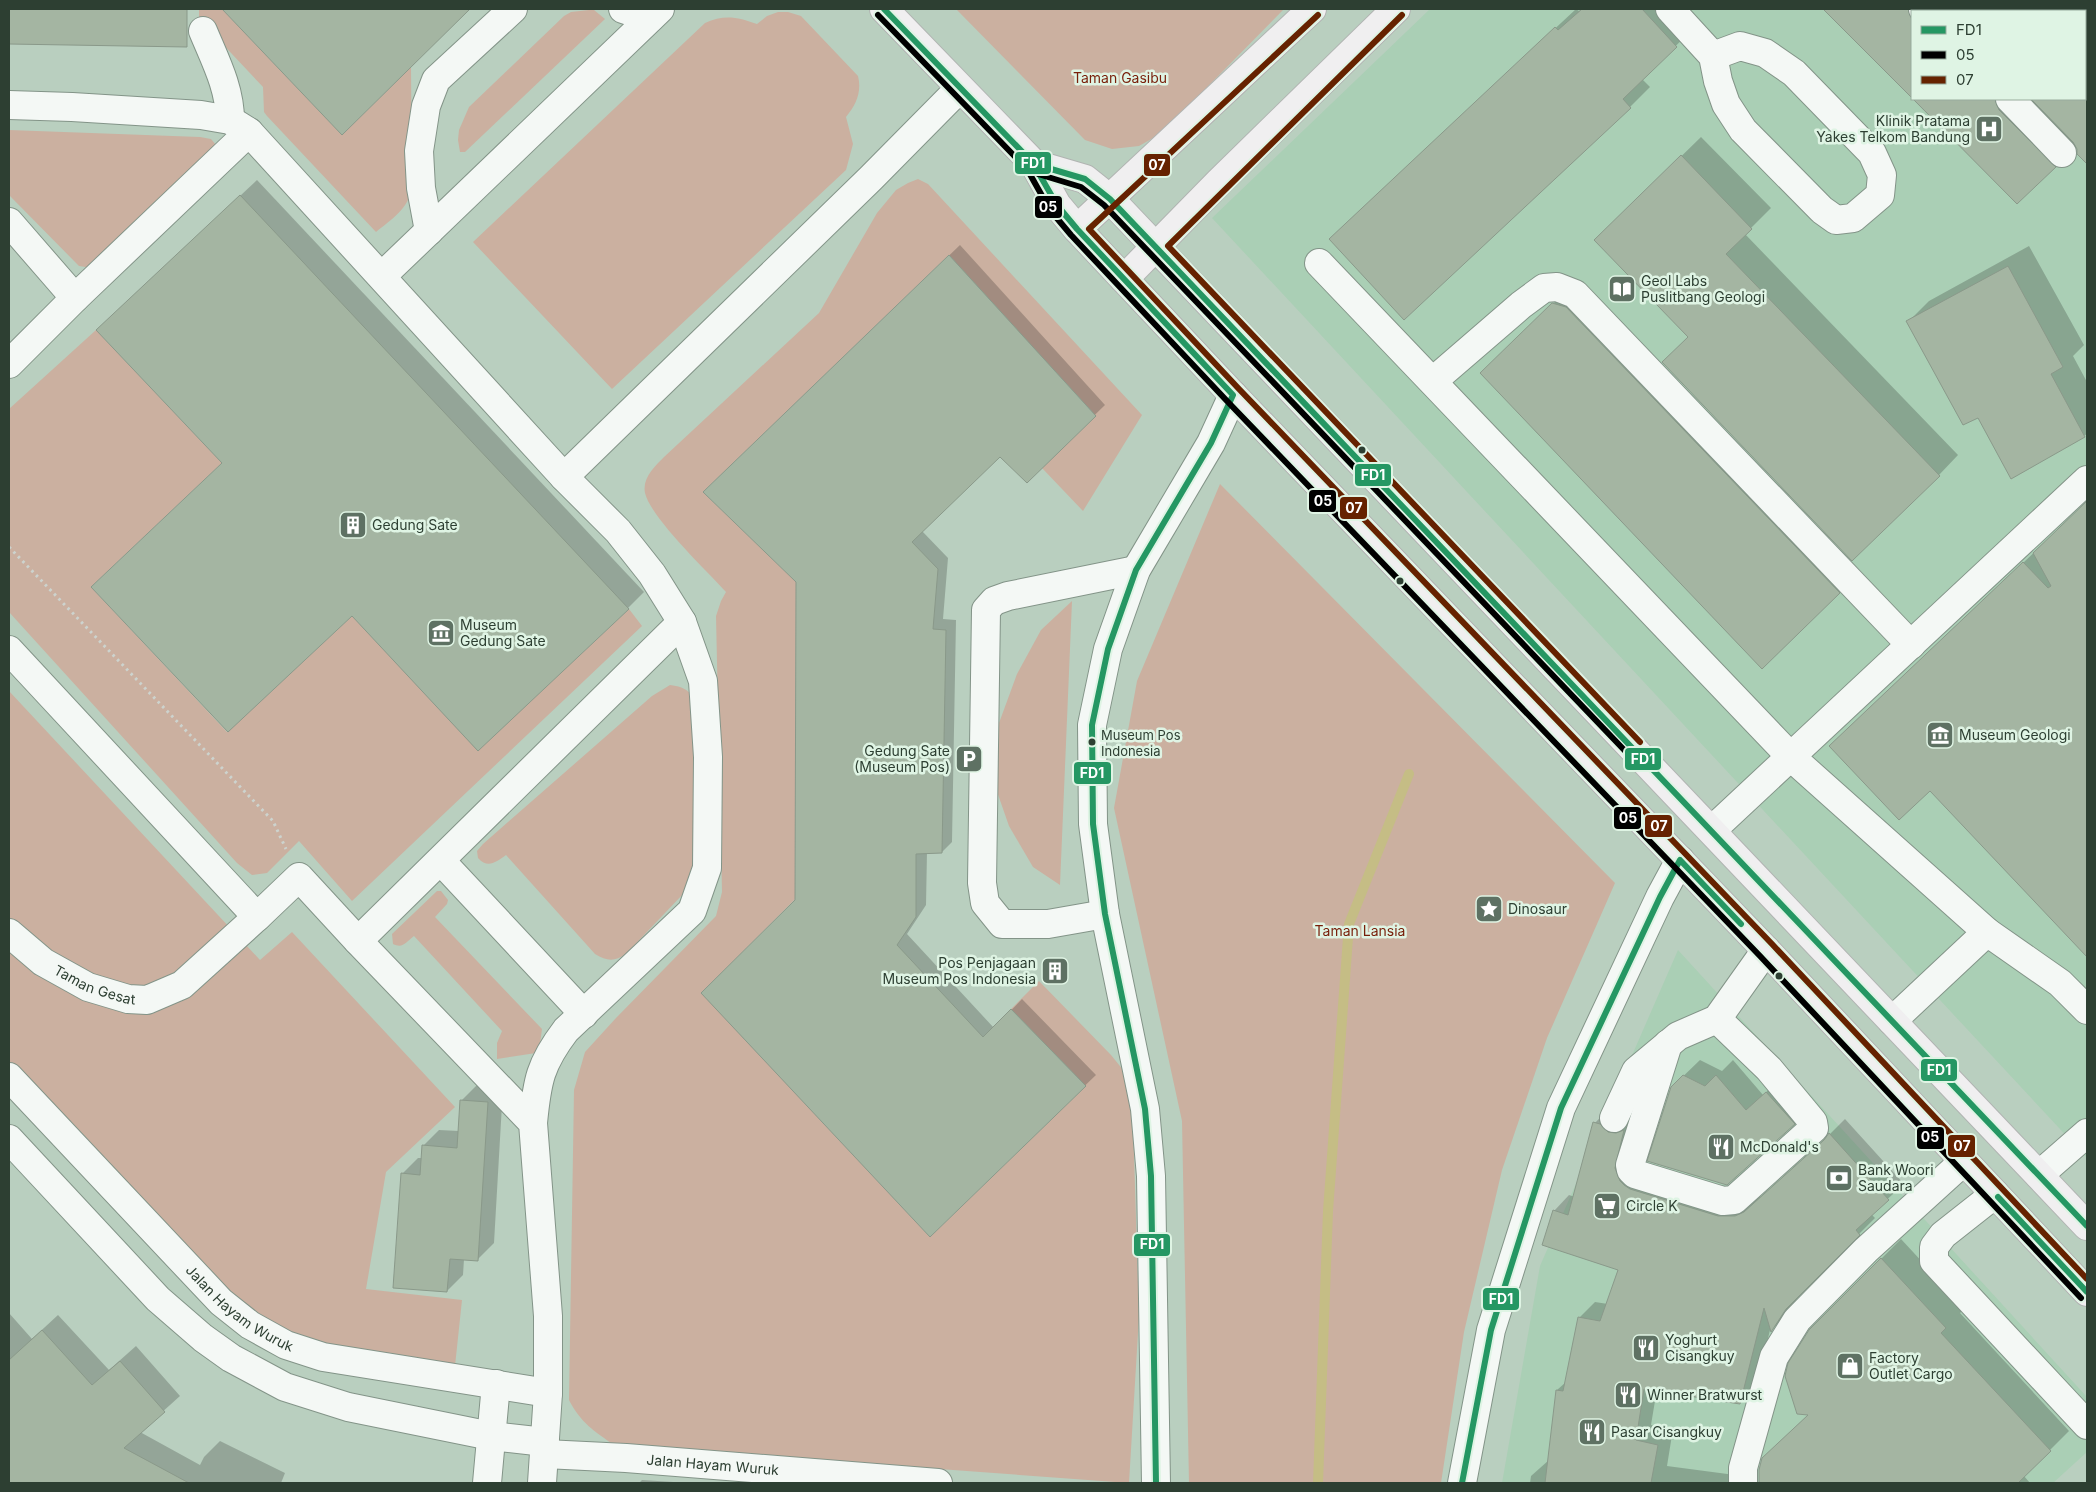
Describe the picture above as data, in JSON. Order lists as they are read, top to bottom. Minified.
{"streets":{"street":["Taman Gesat","Jalan Hayam Wuruk"]},"parks":["Taman Gasibu","Taman Lansia"],"places":{"hospital":["Klinik Pratama Yakes Telkom Bandung"],"library":["Geol Labs Puslitbang Geologi"],"building":["Gedung Sate","Pos Penjagaan Museum Pos Indonesia"],"museum":["Museum Gedung Sate","Museum Geologi"],"other":["Museum Pos Indonesia"],"parking":["Gedung Sate (Museum Pos)"],"place":["Dinosaur"],"restaurant":["McDonald's","Yoghurt Cisangkuy","Winner Bratwurst","Pasar Cisangkuy"],"bank":["Bank Woori Saudara"],"supermarket":["Circle K"],"shop":["Factory Outlet Cargo"]},"lines":["transit line FD1","transit line 05","transit line 07"],"legend":["FD1","05","07"]}
